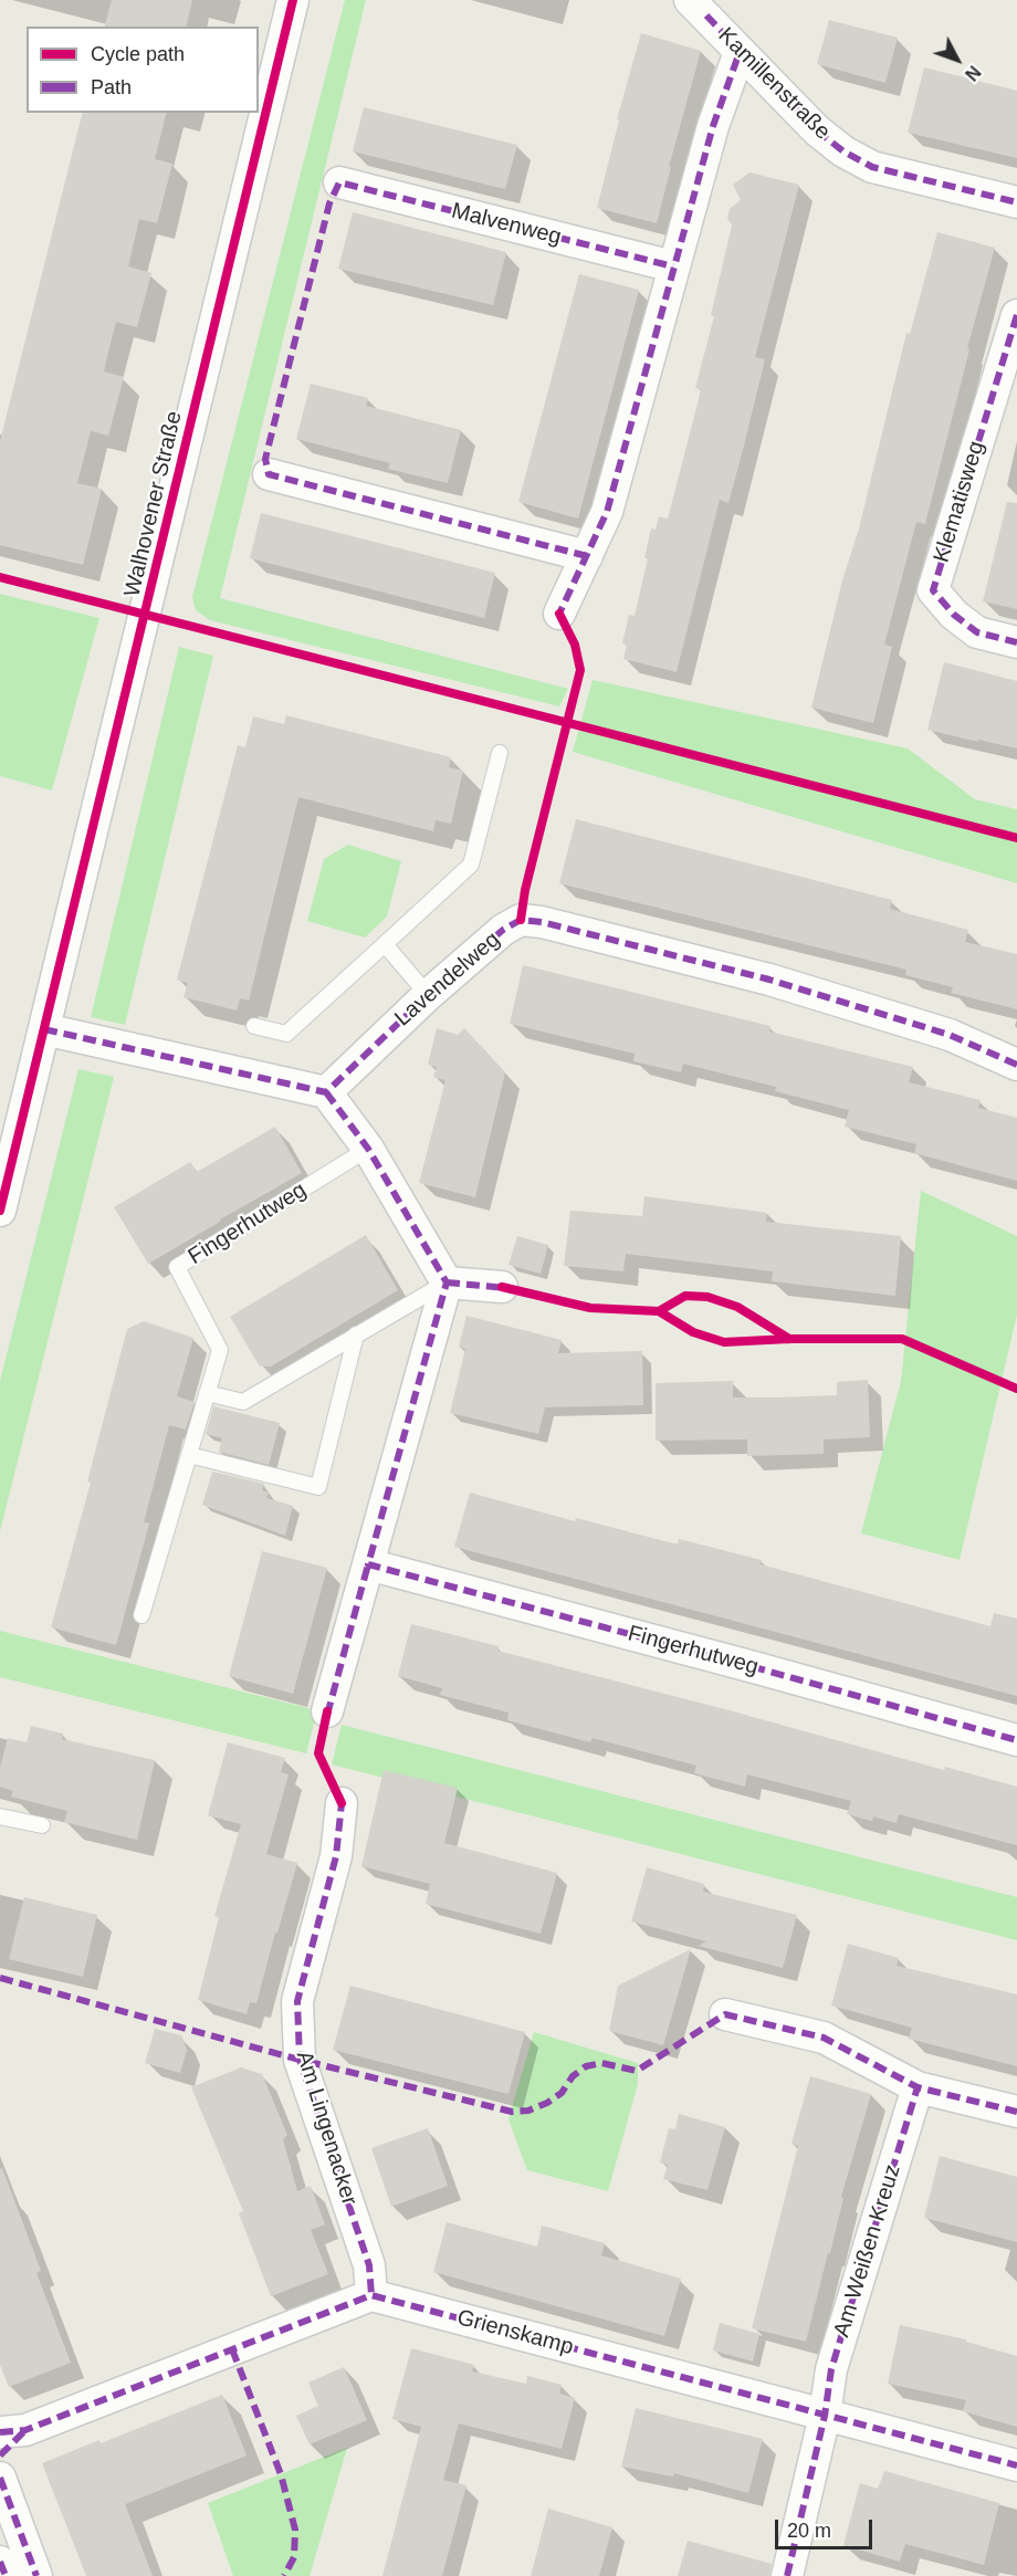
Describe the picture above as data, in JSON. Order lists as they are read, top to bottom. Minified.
{"streets":{"street":["Kamillenstraße","Malvenweg","Klematisweg","Walhovener Straße","Lavendelweg","Fingerhutweg","Am Lingenacker","Am Weißen Kreuz","Grienskamp"]},"crossings":[["Am Lingenacker","Grienskamp"],["Am Weißen Kreuz","Grienskamp"]],"legend":["Cycle path","Path"],"scale_bar":"20 m","north":"bottom right"}
